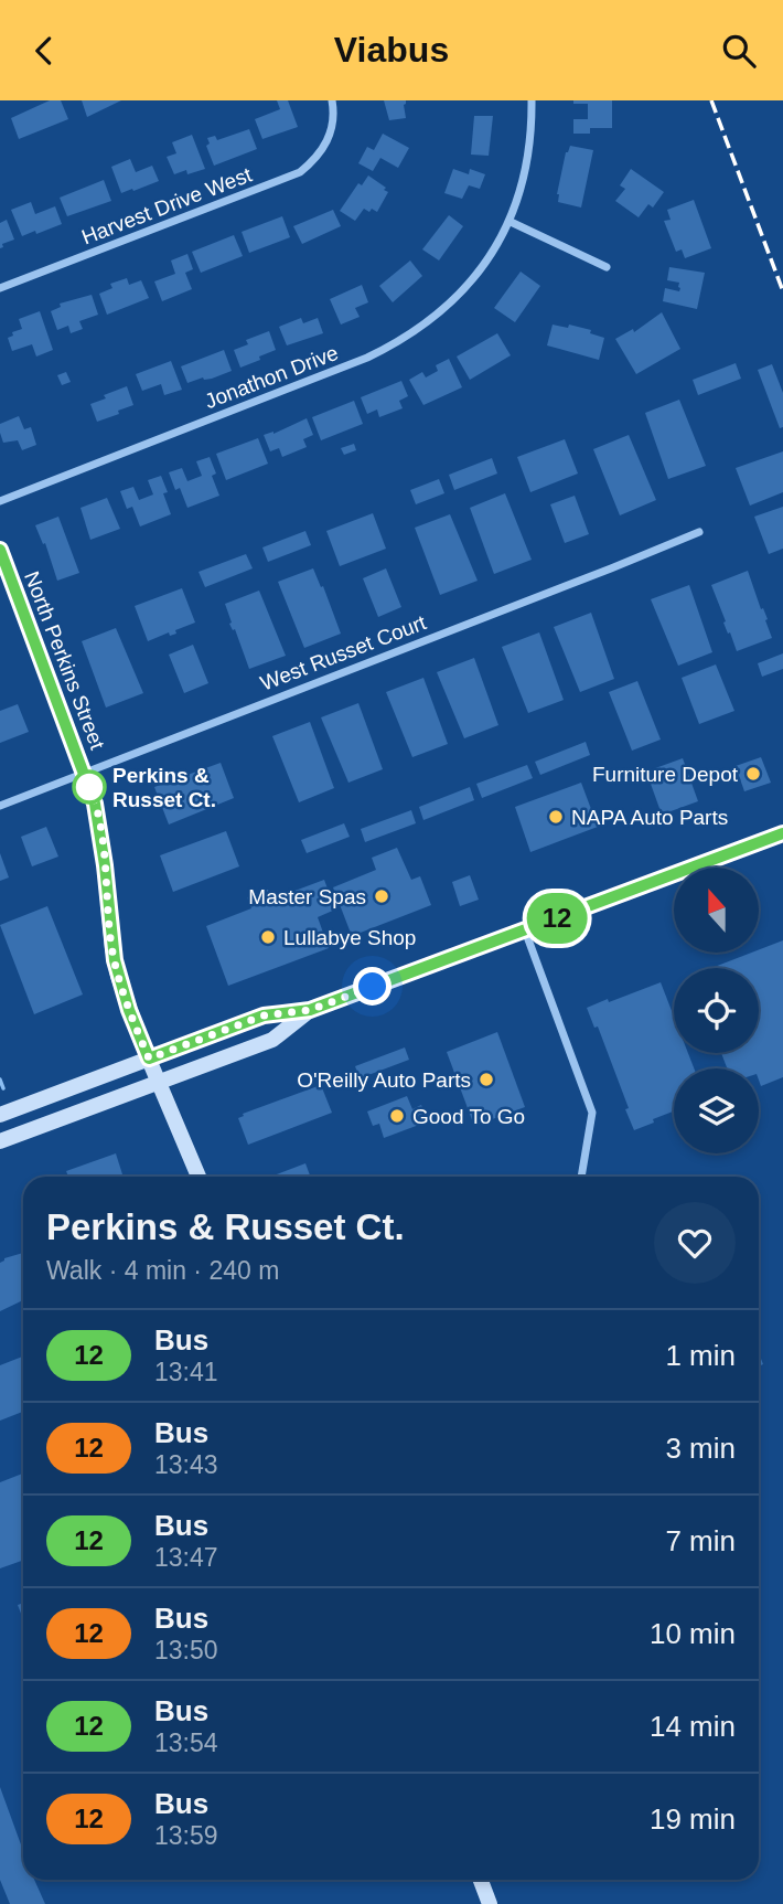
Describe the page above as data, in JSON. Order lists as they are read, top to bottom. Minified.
{"streets":{"main road":["North Perkins Street"],"street":["Harvest Drive West","Jonathon Drive","West Russet Court"]},"crossings":[["West Russet Court","North Perkins Street"]],"places":["Furniture Depot","Perkins & Russet Ct.","NAPA Auto Parts","Master Spas","Lullabye Shop","O'Reilly Auto Parts","Good To Go"],"lines":["bus line 12"],"north":"top","page":{"header":"Viabus","on_map":"12","heading":["Perkins & Russet Ct.","Walk · 4 min · 240 m"],"list":[{"mark":"12","name":"Bus","note":"13:41","value":"1 min"},{"mark":"12","name":"Bus","note":"13:43","value":"3 min"},{"mark":"12","name":"Bus","note":"13:47","value":"7 min"},{"mark":"12","name":"Bus","note":"13:50","value":"10 min"},{"mark":"12","name":"Bus","note":"13:54","value":"14 min"},{"mark":"12","name":"Bus","note":"13:59","value":"19 min"}]}}
